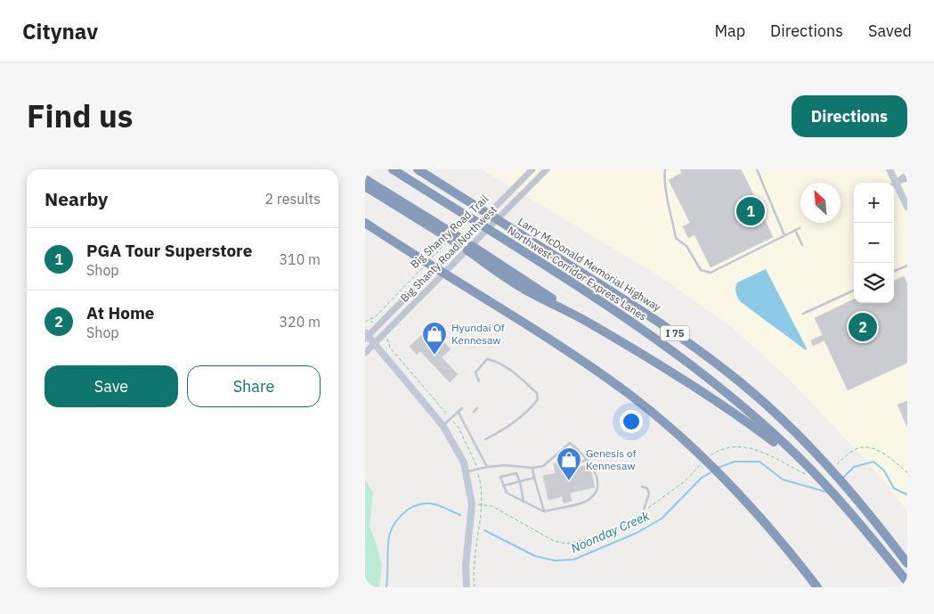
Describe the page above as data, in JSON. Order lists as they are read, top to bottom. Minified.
{"streets":{"highway":["Larry McDonald Memorial Highway","Northwest Corridor Express Lanes","I 75"],"street":["Big Shanty Road Northwest"],"path":["Big Shanty Road Trail"]},"crossings":[["Big Shanty Road Trail","Big Shanty Road Northwest"]],"water":["Noonday Creek"],"places":{"shop":["Hyundai Of Kennesaw","Genesis of Kennesaw"]},"north":"top left","page":{"header":"Citynav","nav":["Map","Directions","Saved"],"title":"Find us","buttons":["Directions",["Save","Share"]],"heading":["Nearby","2 results"],"map_buttons":["+","−"],"pins":["1","2"],"list":[{"mark":"1","name":"PGA Tour Superstore","note":"Shop","value":"310 m"},{"mark":"2","name":"At Home","note":"Shop","value":"320 m"}]}}
